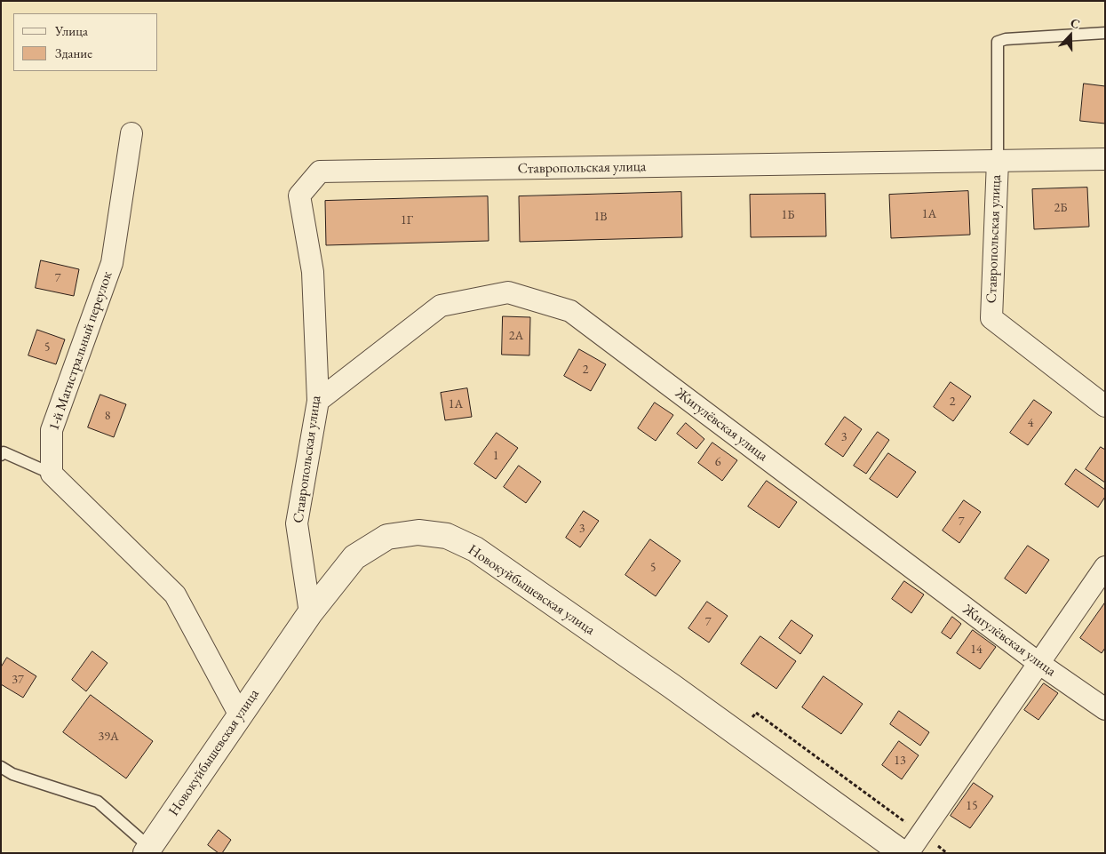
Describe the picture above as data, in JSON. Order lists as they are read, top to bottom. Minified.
{"streets":{"street":["Ставропольская улица","1-й Магистральный переулок","Жигулёвская улица","Новокуйбышевская улица"]},"crossings":[["Ставропольская улица","Жигулёвская улица"],["Ставропольская улица","Новокуйбышевская улица"]],"house_numbers":["2Б","1А","1Б","1В","1Г","7","2А","5","2","2","1А","8","4","3","1","6","7","3","5","7","14","37","39А","13","15"],"legend":["Улица","Здание"],"north":"top"}
